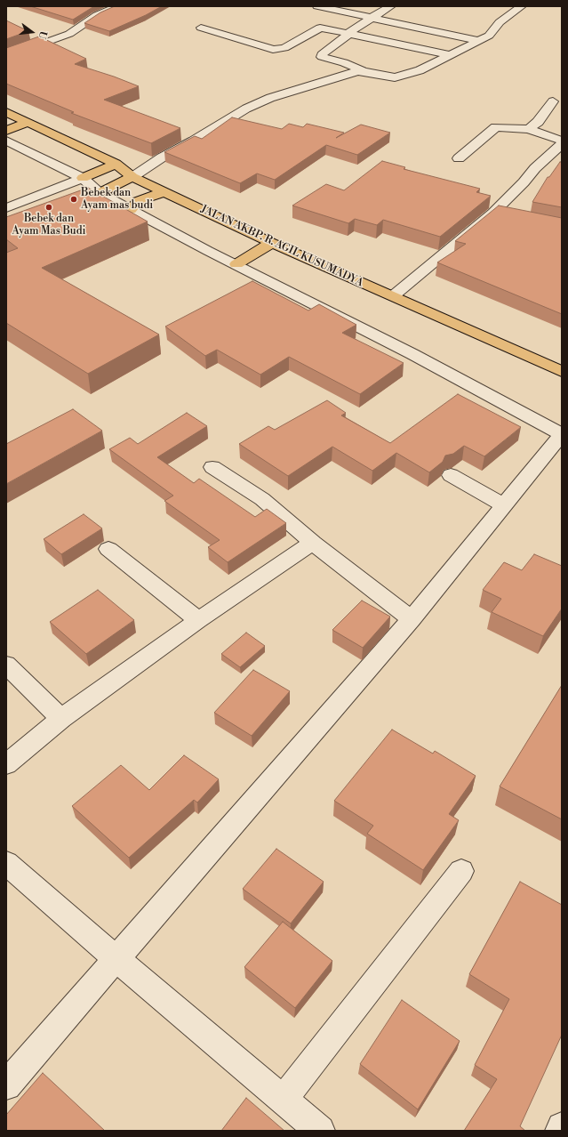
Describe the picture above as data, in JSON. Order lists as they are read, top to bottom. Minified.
{"streets":{"main road":["JALAN AKBP. R. AGIL KUSUMADYA"]},"places":["Bebek dan Ayam mas budi","Bebek dan Ayam Mas Budi"],"north":"right"}
